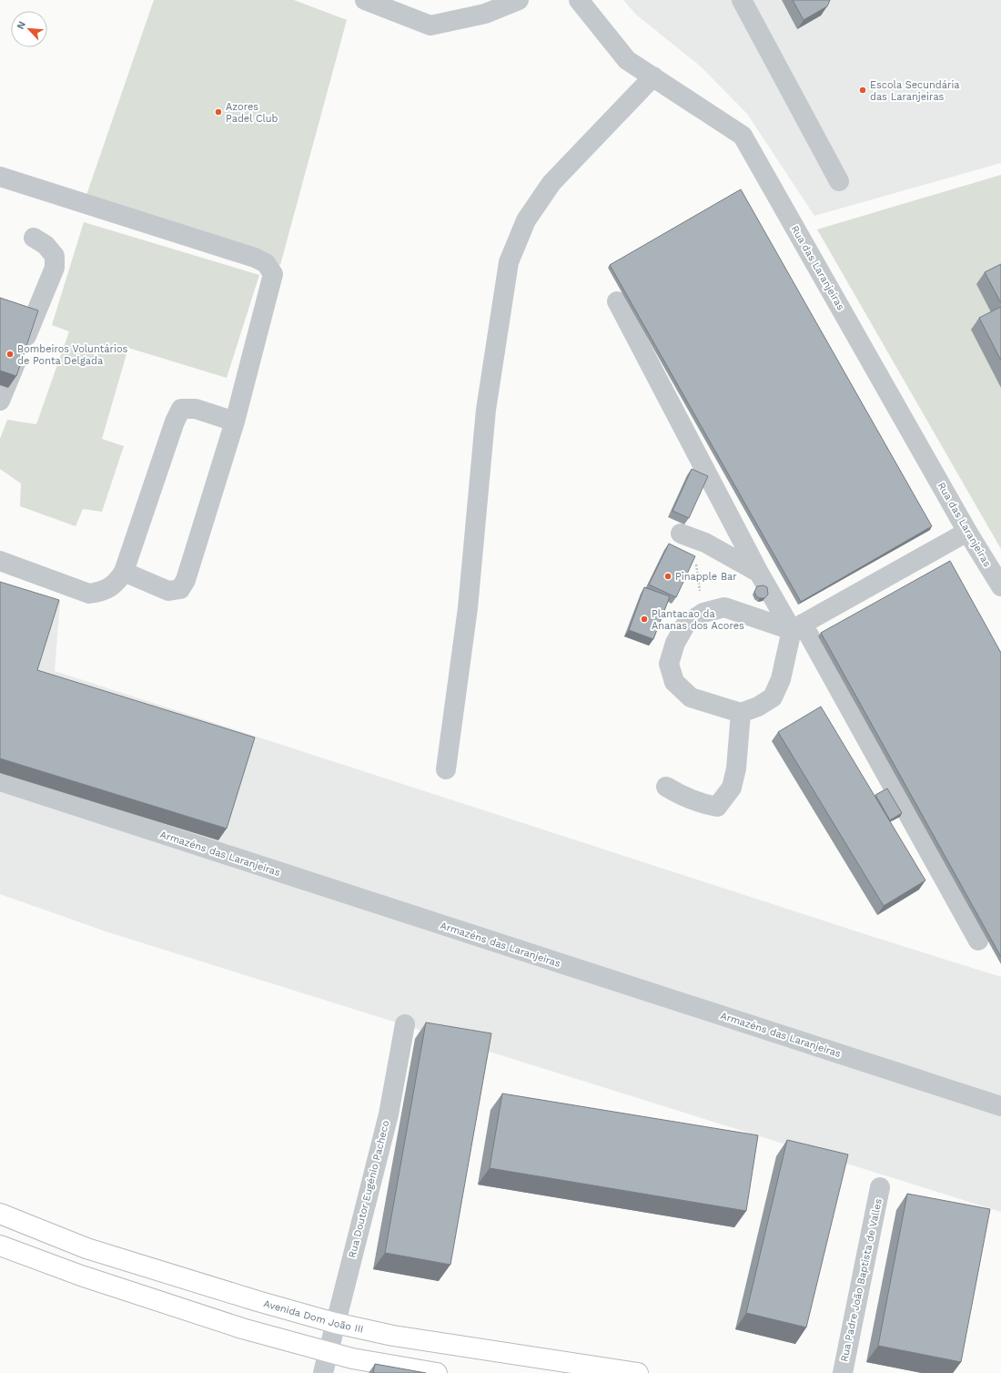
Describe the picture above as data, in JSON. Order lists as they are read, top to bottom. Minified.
{"streets":{"main road":["Avenida Dom João III"],"street":["Rua das Laranjeiras","Armazéns das Laranjeiras","Rua Doutor Eugénio Pacheco","Rua Padre João Baptista de Valles"]},"crossings":[["Rua Doutor Eugénio Pacheco","Avenida Dom João III"]],"places":["Escola Secundária das Laranjeiras","Azores Padel Club","Bombeiros Voluntários de Ponta Delgada","Pinapple Bar","Plantacao da Ananas dos Acores"],"north":"top left"}
